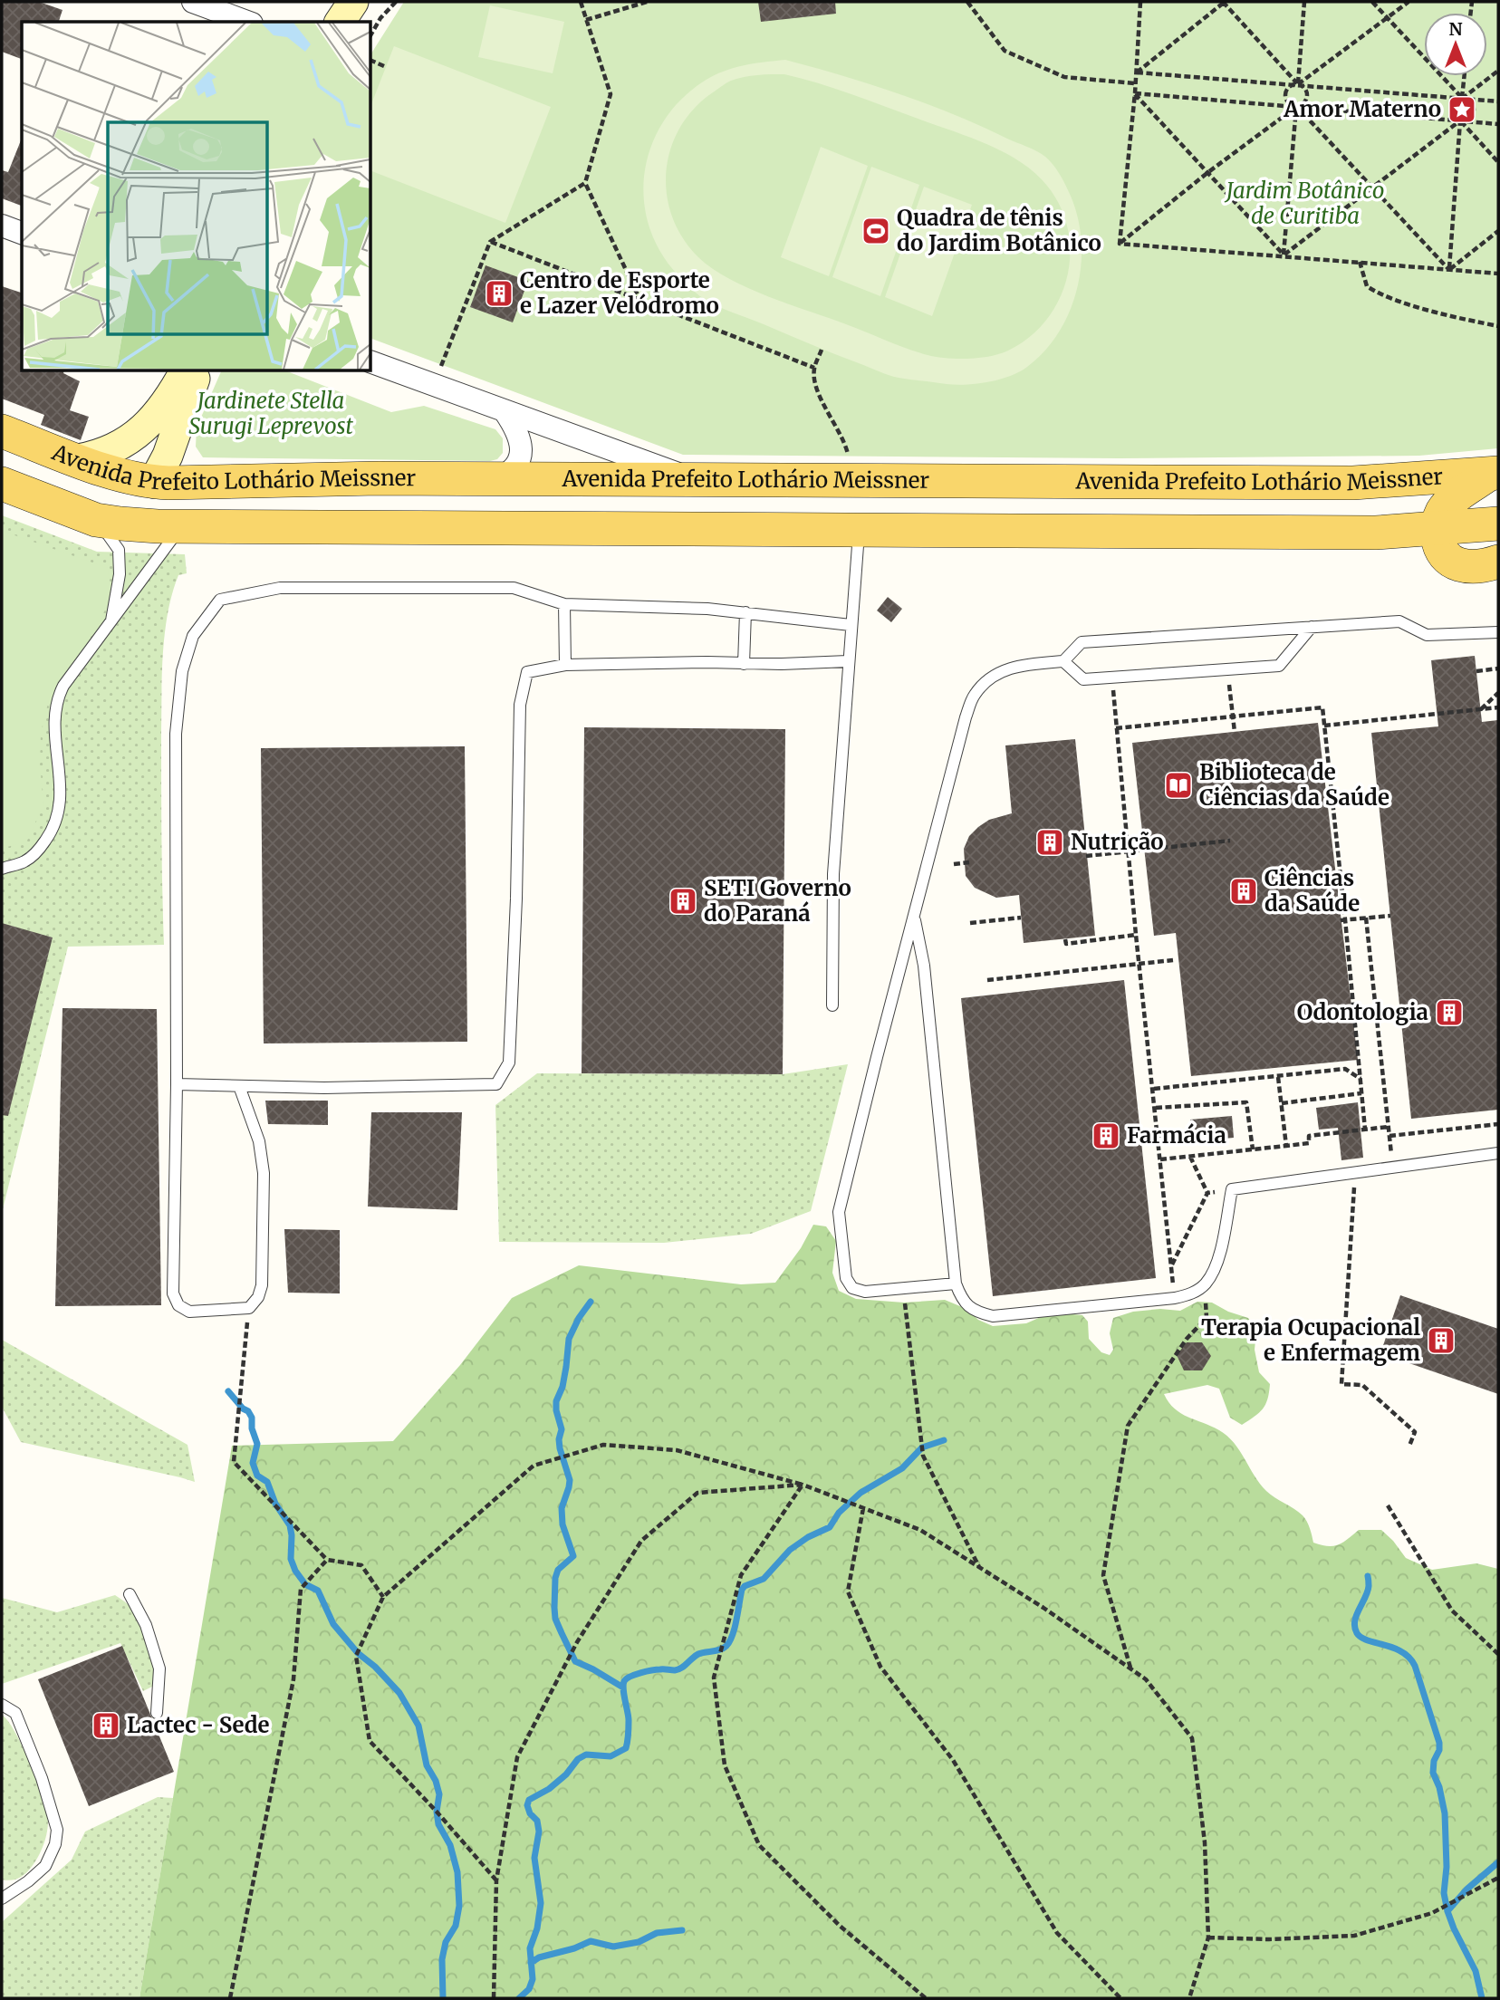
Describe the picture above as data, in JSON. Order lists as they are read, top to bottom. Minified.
{"streets":{"main road":["Avenida Prefeito Lothário Meissner"]},"parks":["Jardim Botânico de Curitiba","Jardinete Stella Surugi Leprevost"],"places":{"place":["Amor Materno"],"sports":["Quadra de tênis do Jardim Botânico"],"building":["Centro de Esporte e Lazer Velódromo","Nutrição","Ciências da Saúde","SETI Governo do Paraná","Odontologia","Farmácia","Terapia Ocupacional e Enfermagem","Lactec - Sede"],"library":["Biblioteca de Ciências da Saúde"]},"north":"top"}
